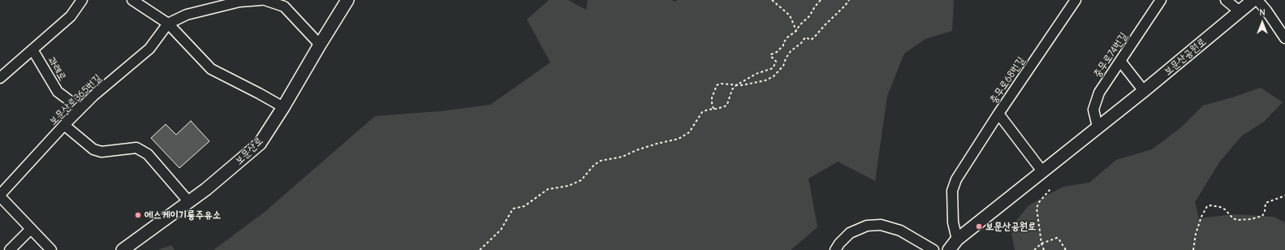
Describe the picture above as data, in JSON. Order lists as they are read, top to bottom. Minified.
{"streets":{"main road":["보문산공원로","보문산로"],"street":["충무로74번길","과례로","충무로68번길","보문산로365번길"]},"crossings":[["충무로74번길","보문산공원로"],["보문산공원로","충무로68번길"],["과례로","보문산로365번길"]],"places":["에스케이기룡주유소","보문산공원로"],"north":"top"}
